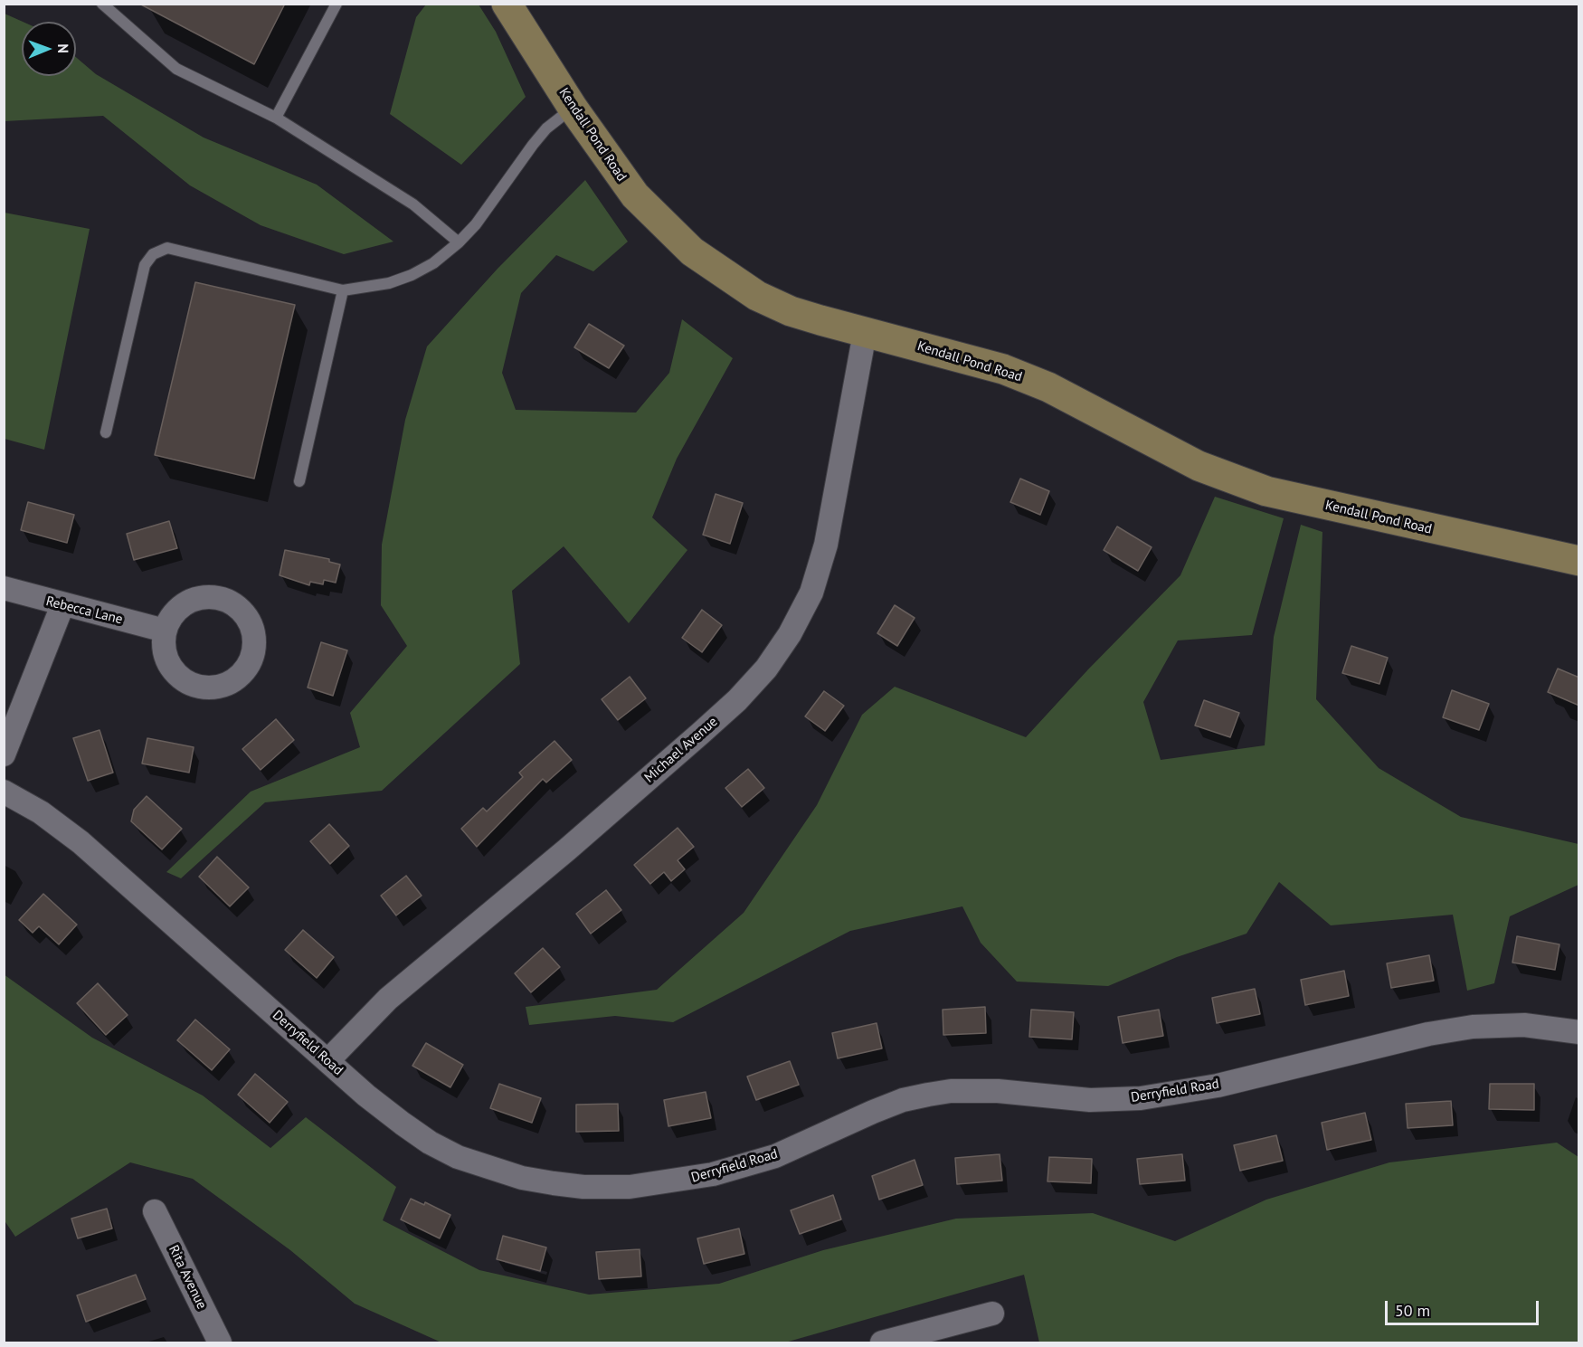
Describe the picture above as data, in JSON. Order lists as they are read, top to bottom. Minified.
{"streets":{"street":["Kendall Pond Road","Rebecca Lane","Michael Avenue","Derryfield Road","Rita Avenue"]},"crossings":[["Kendall Pond Road","Michael Avenue"],["Michael Avenue","Derryfield Road"]],"scale_bar":"50 m","north":"right"}
